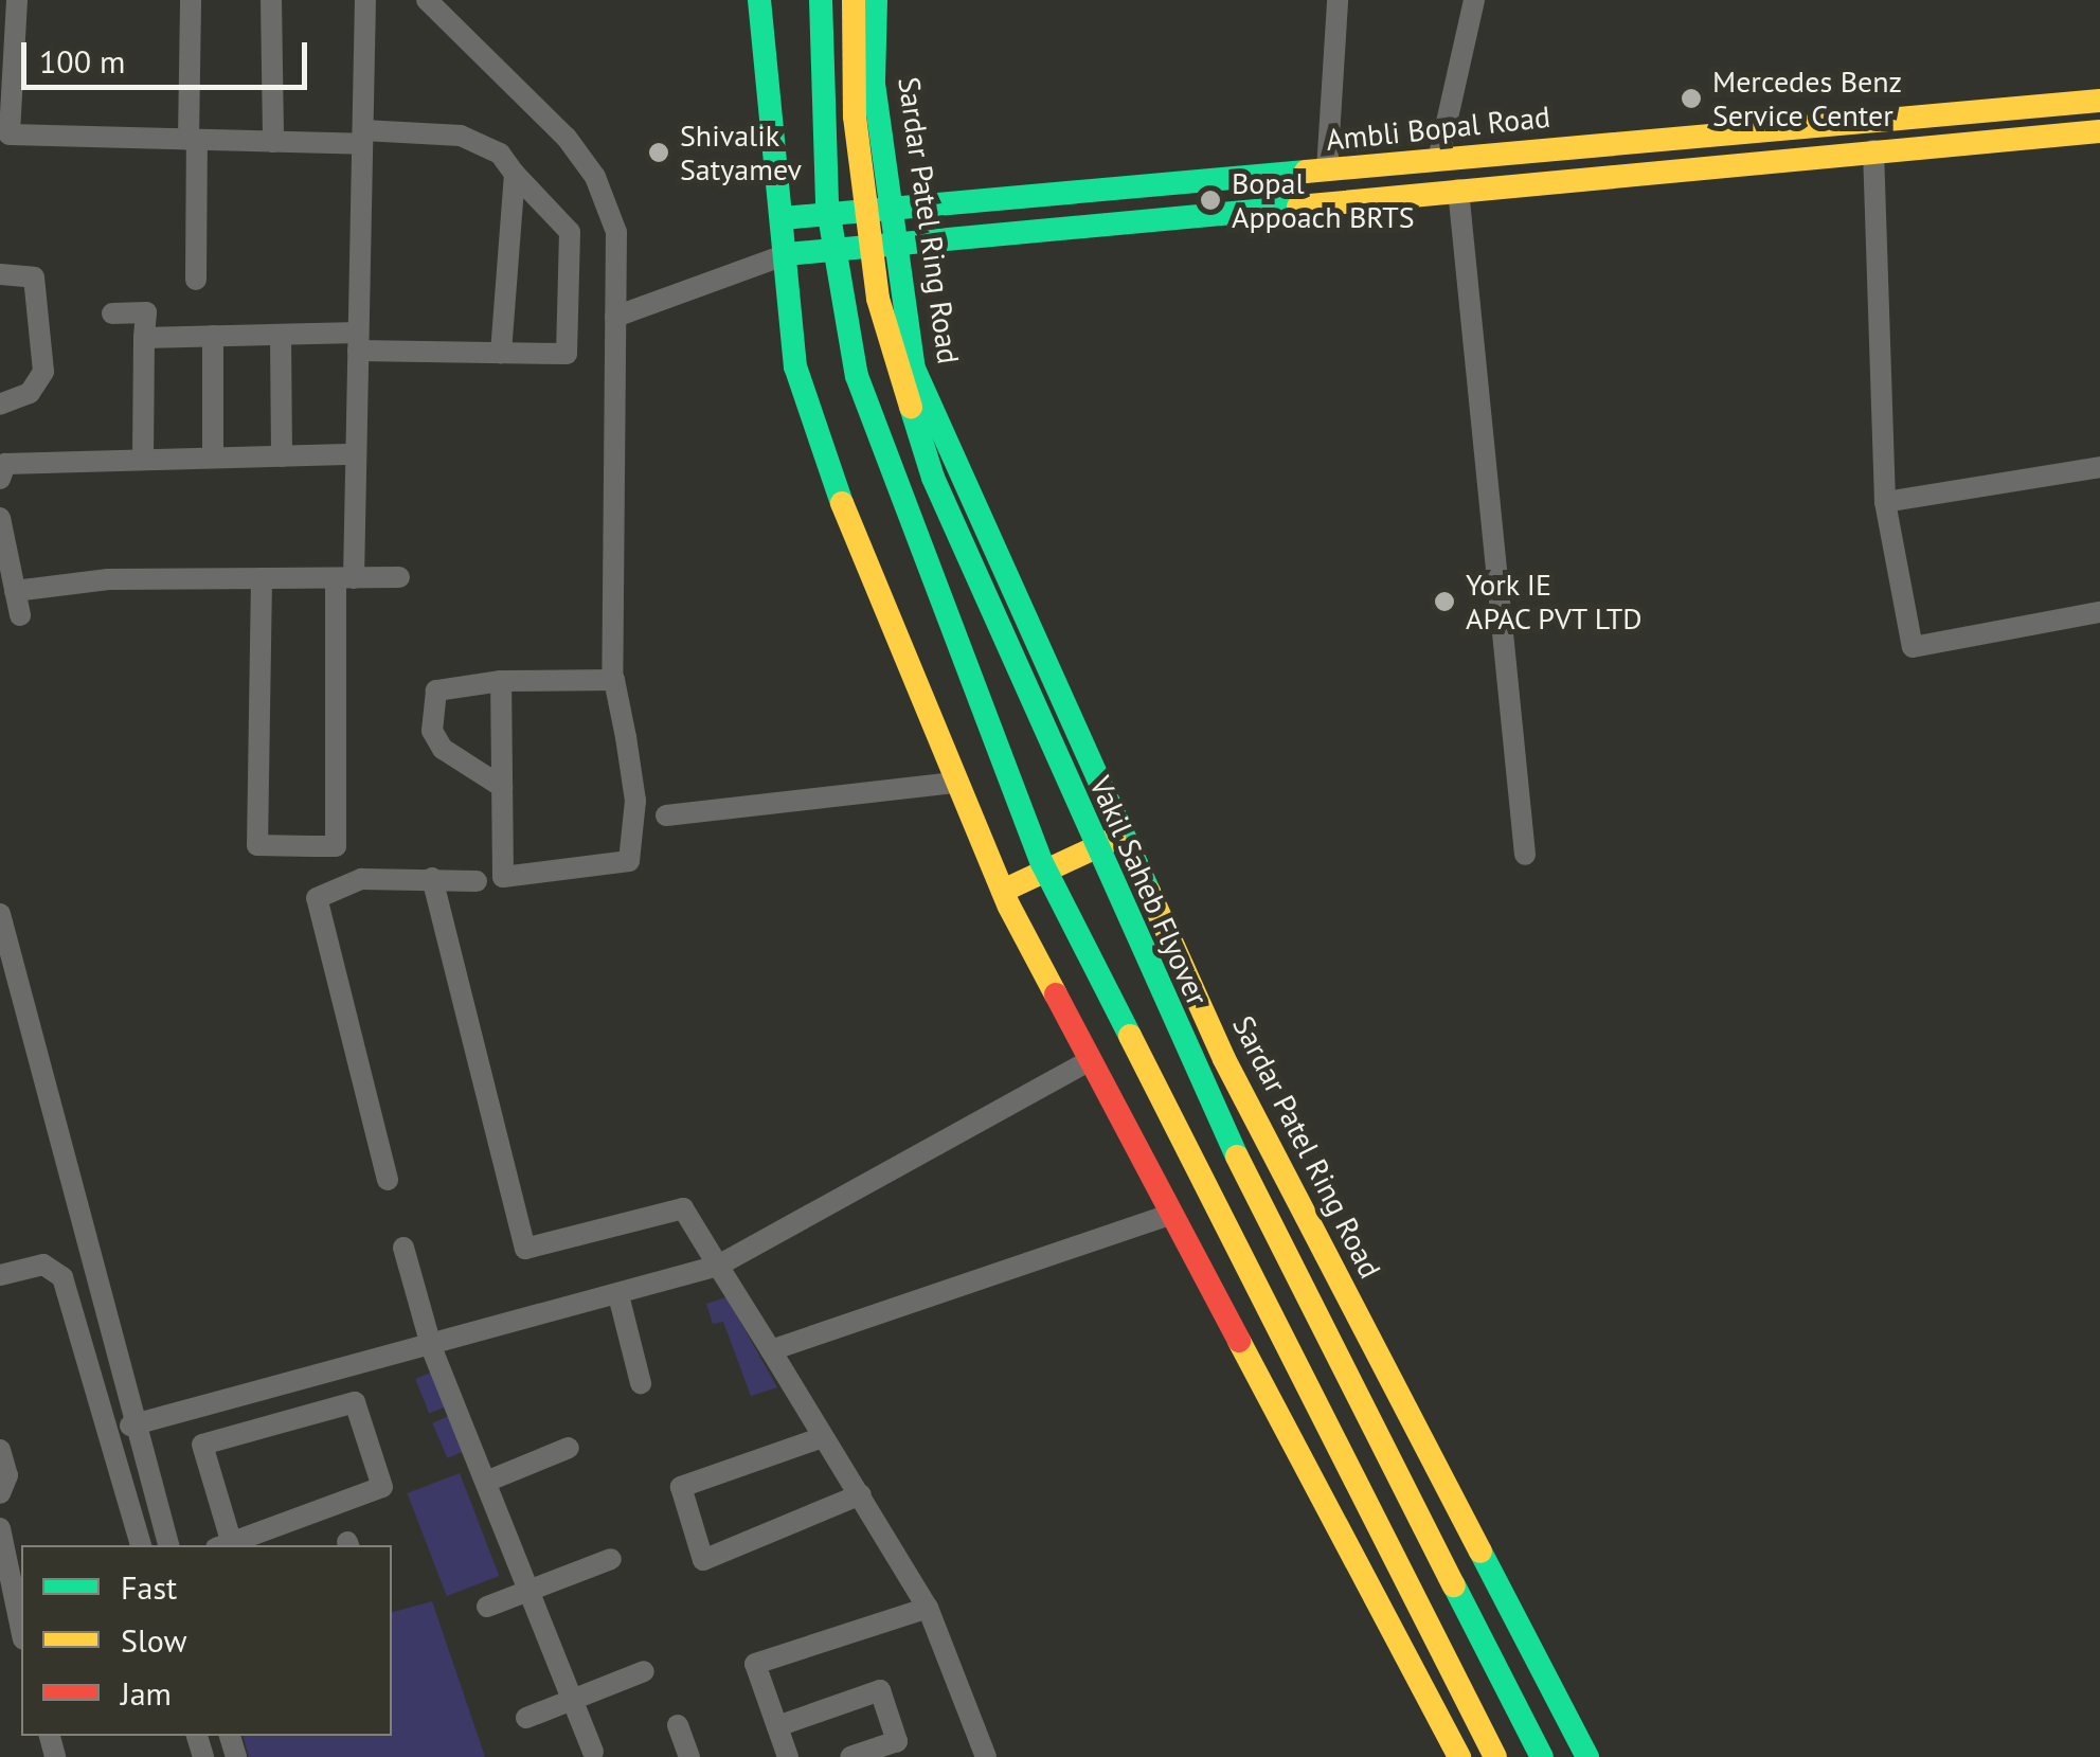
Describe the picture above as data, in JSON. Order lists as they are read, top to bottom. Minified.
{"streets":{"main road":["Ambli Bopal Road","Sardar Patel Ring Road","Vakil Saheb Flyover"]},"crossings":[["Ambli Bopal Road","Sardar Patel Ring Road"]],"places":["Mercedes Benz Service Center","Shivalik Satyamev","Bopal Appoach BRTS","York IE APAC PVT LTD"],"legend":["Fast","Slow","Jam"],"scale_bar":"100 m"}
